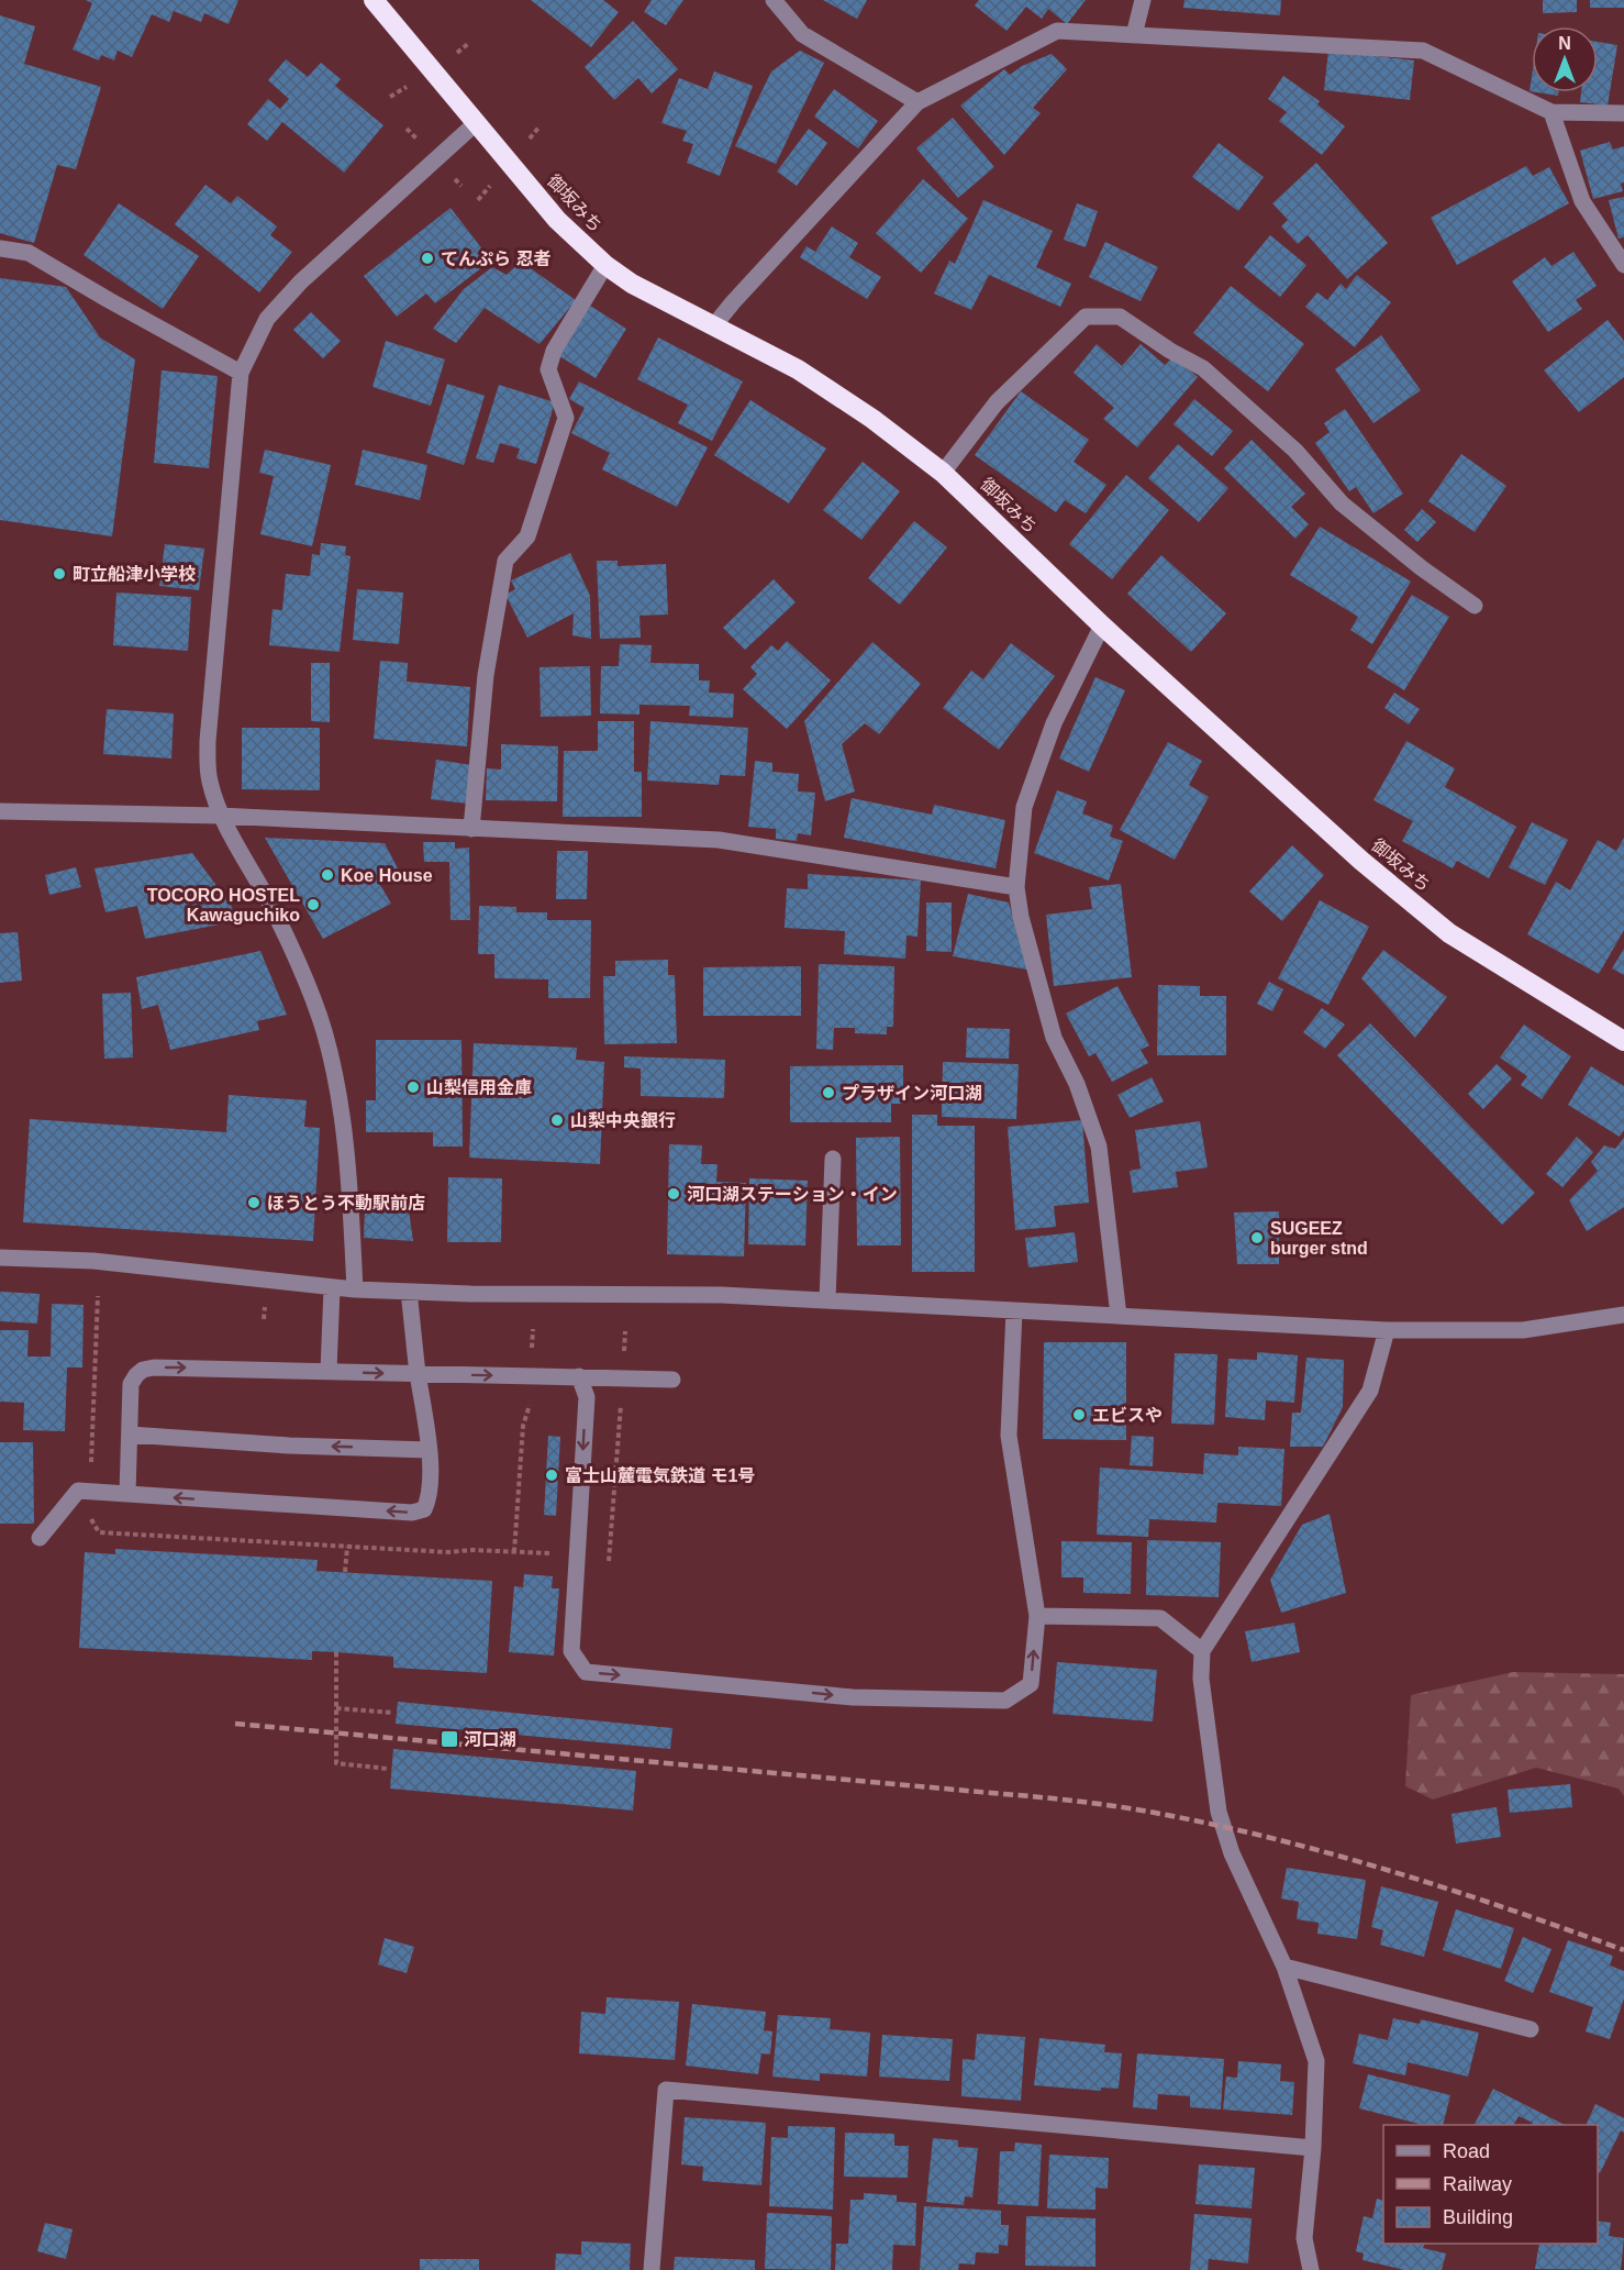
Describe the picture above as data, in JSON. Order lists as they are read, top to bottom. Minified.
{"streets":{"highway":["御坂みち"]},"places":{"other":["てんぷら 忍者","町立船津小学校","Koe House","TOCORO HOSTEL Kawaguchiko","山梨信用金庫","プラザイン河口湖","山梨中央銀行","河口湖ステーション・イン","ほうとう不動駅前店","SUGEEZ burger stnd","エビスや","富士山麓電気鉄道 モ1号"],"transit":["河口湖"]},"legend":["Road","Railway","Building"],"north":"top"}
